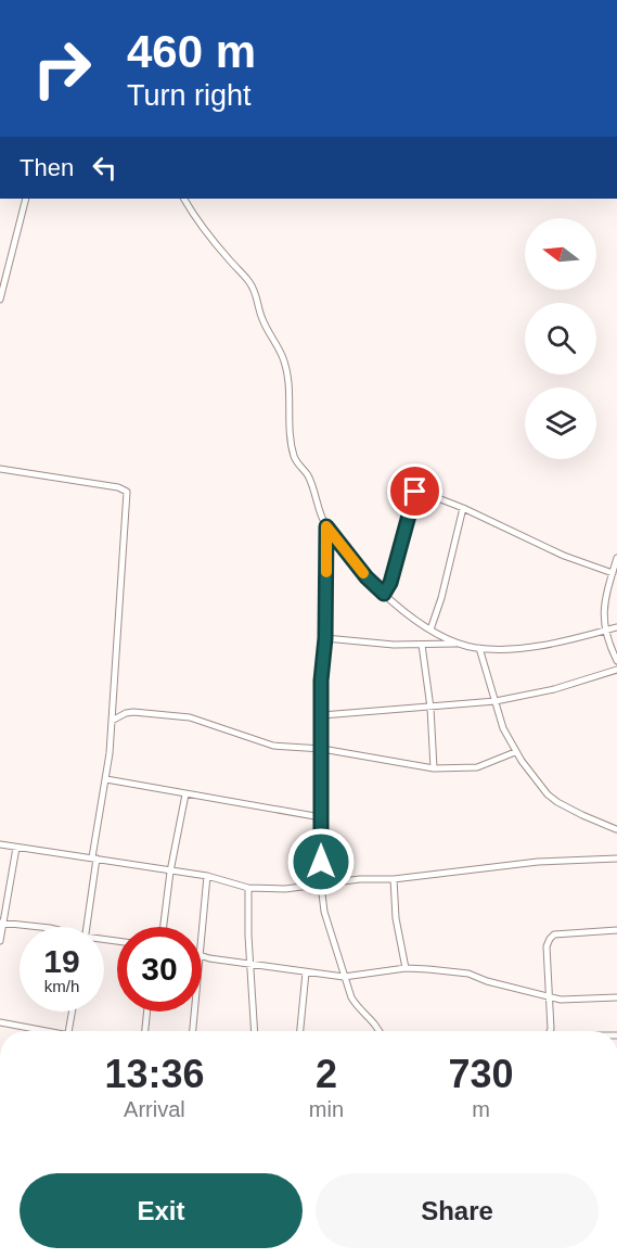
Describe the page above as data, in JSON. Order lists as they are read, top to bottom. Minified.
{"north":"left","page":{"turn":["460 m","Turn right"],"then":"Then","speed":"19 km/h","limit":"30","eta":["13:36","Arrival","2","min","730","m"],"buttons":["Exit","Share"]}}
